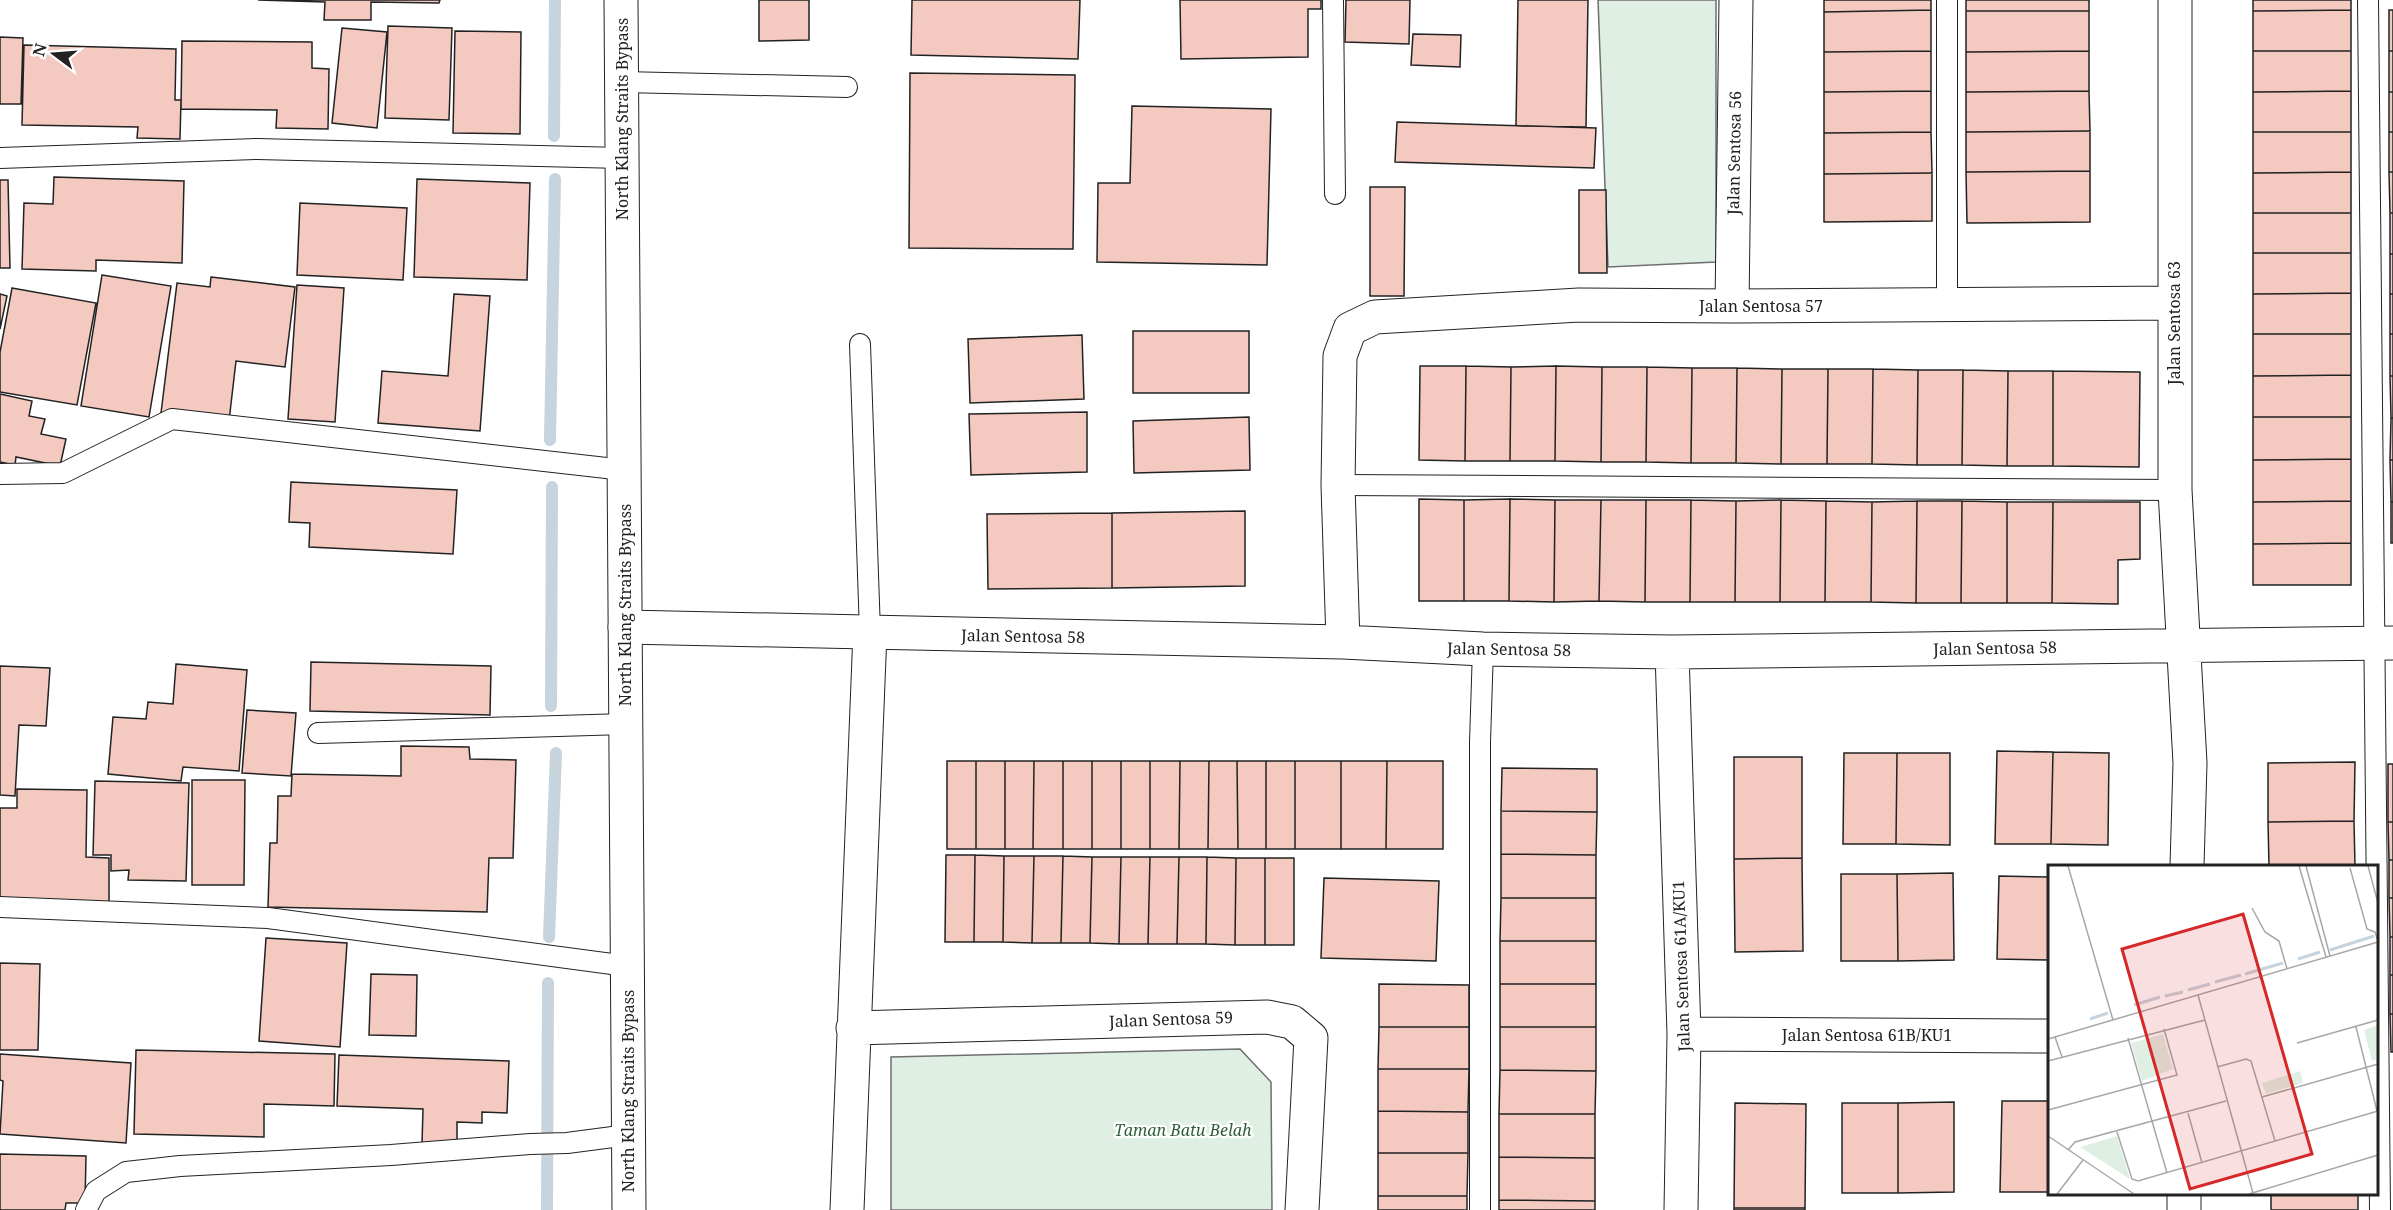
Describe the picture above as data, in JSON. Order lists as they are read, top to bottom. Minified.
{"streets":{"main road":["North Klang Straits Bypass","Jalan Sentosa 56","Jalan Sentosa 57","Jalan Sentosa 63","Jalan Sentosa 58","Jalan Sentosa 61A/KU1","Jalan Sentosa 59","Jalan Sentosa 61B/KU1"]},"crossings":[["North Klang Straits Bypass","Jalan Sentosa 58"],["Jalan Sentosa 56","Jalan Sentosa 57"],["Jalan Sentosa 57","Jalan Sentosa 63"],["Jalan Sentosa 63","Jalan Sentosa 58"],["Jalan Sentosa 58","Jalan Sentosa 61A/KU1"],["Jalan Sentosa 61A/KU1","Jalan Sentosa 61B/KU1"]],"parks":["Taman Batu Belah"],"north":"left"}
